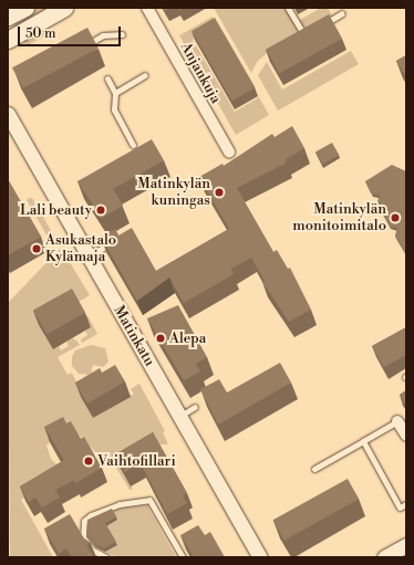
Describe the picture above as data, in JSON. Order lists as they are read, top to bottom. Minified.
{"streets":{"street":["Anjankuja","Matinkatu"]},"places":["Matinkylän kuningas","Lali beauty","Matinkylän monitoimitalo","Asukastalo Kylämaja","Alepa","Vaihtofillari"],"scale_bar":"50 m"}
